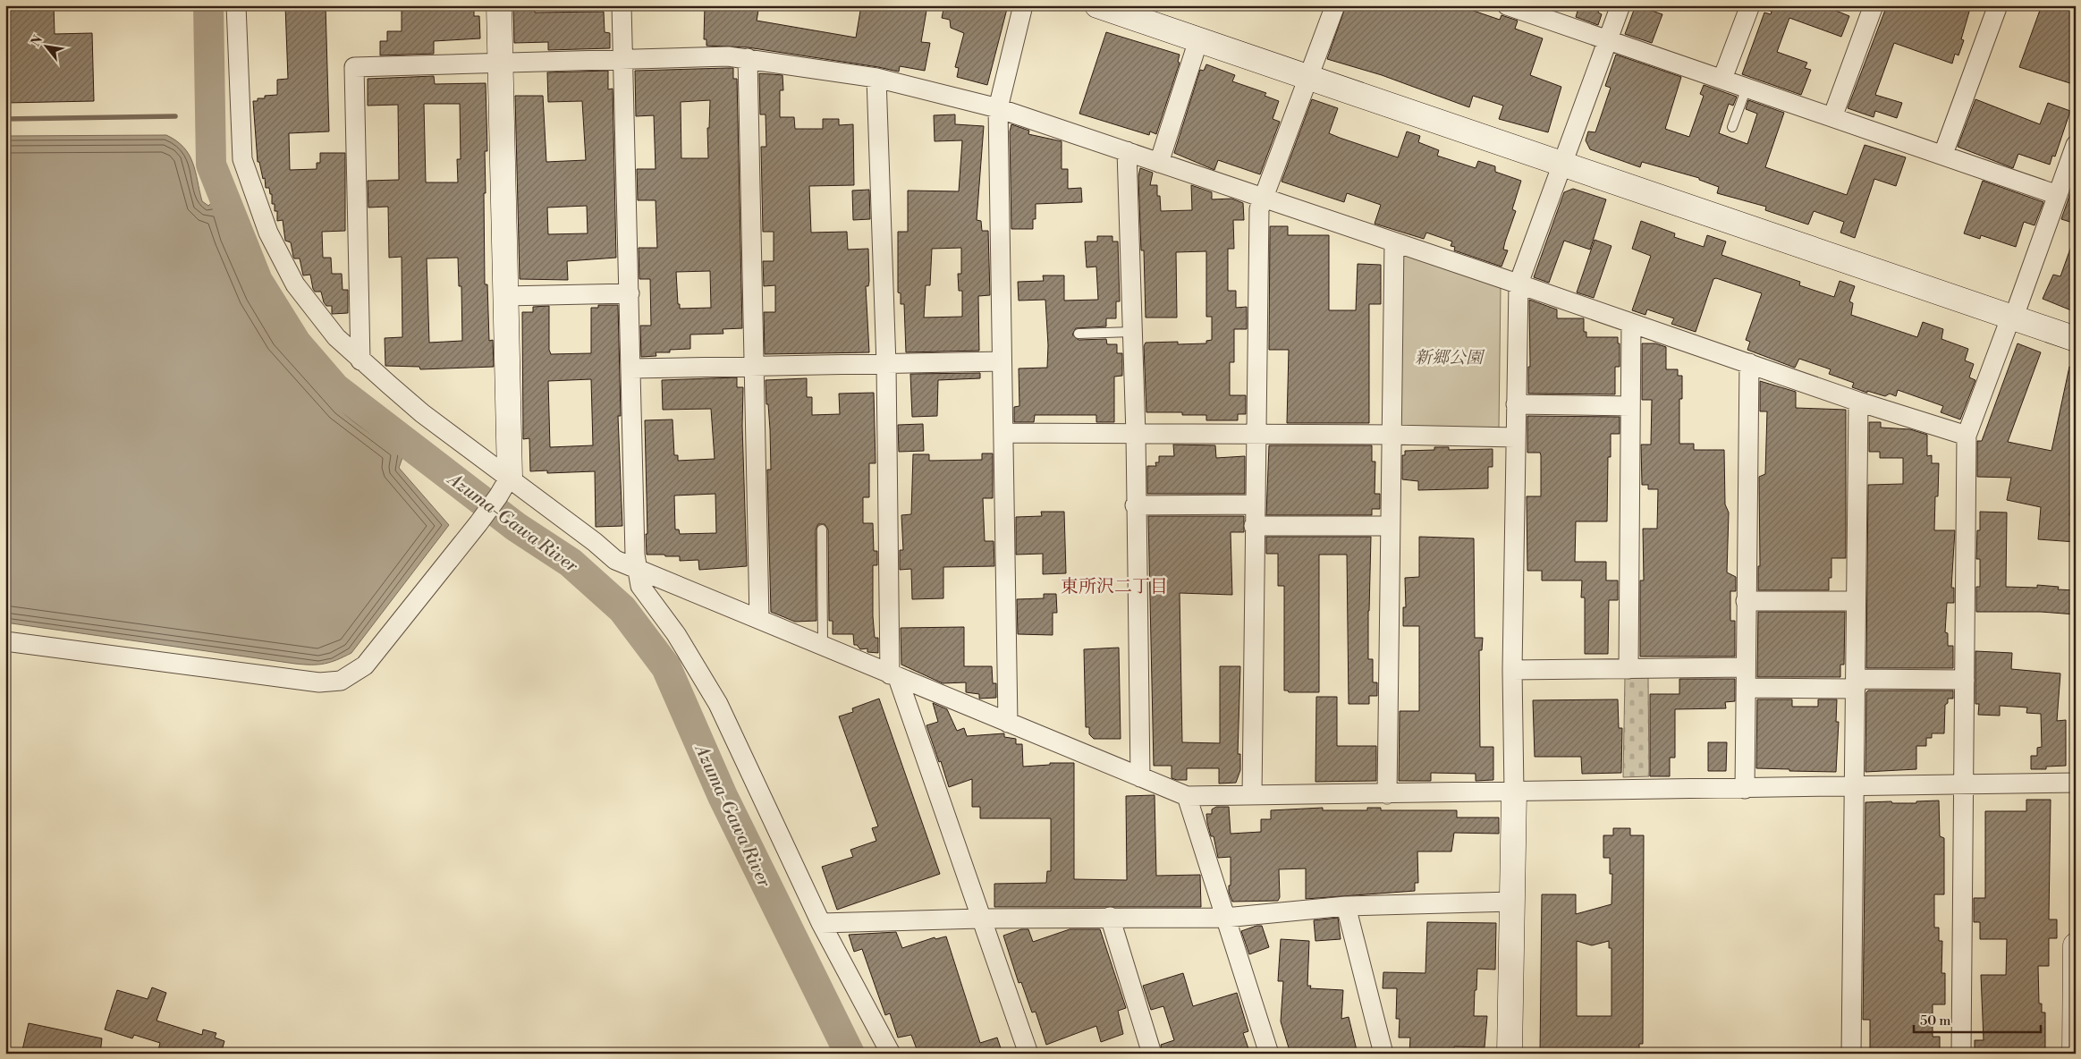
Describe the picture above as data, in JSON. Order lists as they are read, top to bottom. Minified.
{"districts":["東所沢二丁目"],"water":["Azuma-Gawa River"],"parks":["新郷公園"],"scale_bar":"50 m","north":"top left"}
